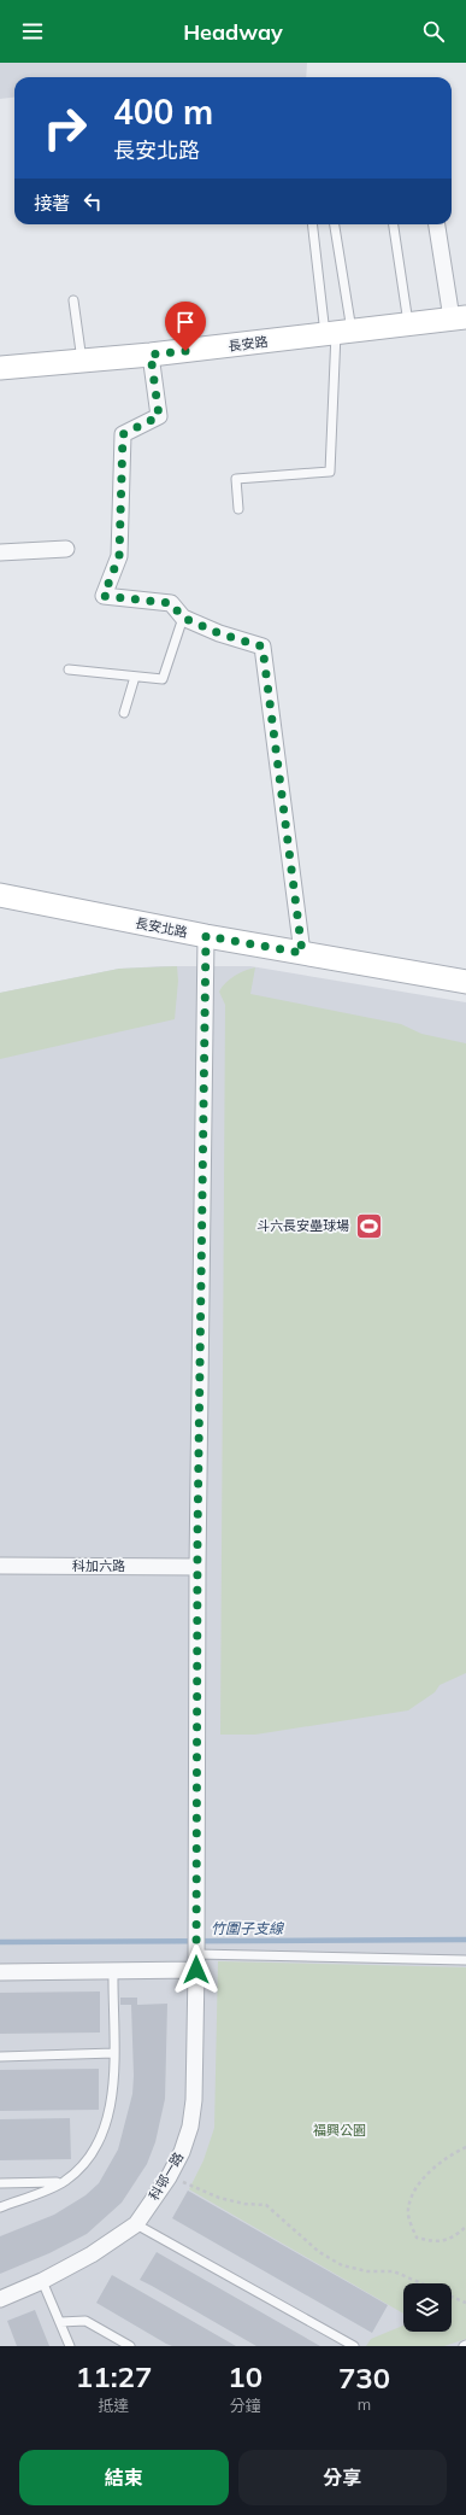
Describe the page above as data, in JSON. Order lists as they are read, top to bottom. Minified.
{"streets":{"street":["長安路","長安北路","科加六路","科邨一路"]},"crossings":[["長安北路","科邨一路"],["科加六路","科邨一路"]],"water":["竹圍子支線"],"parks":["福興公園"],"places":{"sports":["斗六長安壘球場"]},"page":{"header":"Headway","turn":["400 m","長安北路"],"then":"接著","eta":["11:27","抵達","10","分鐘","730","m"],"buttons":["結束","分享"]}}
